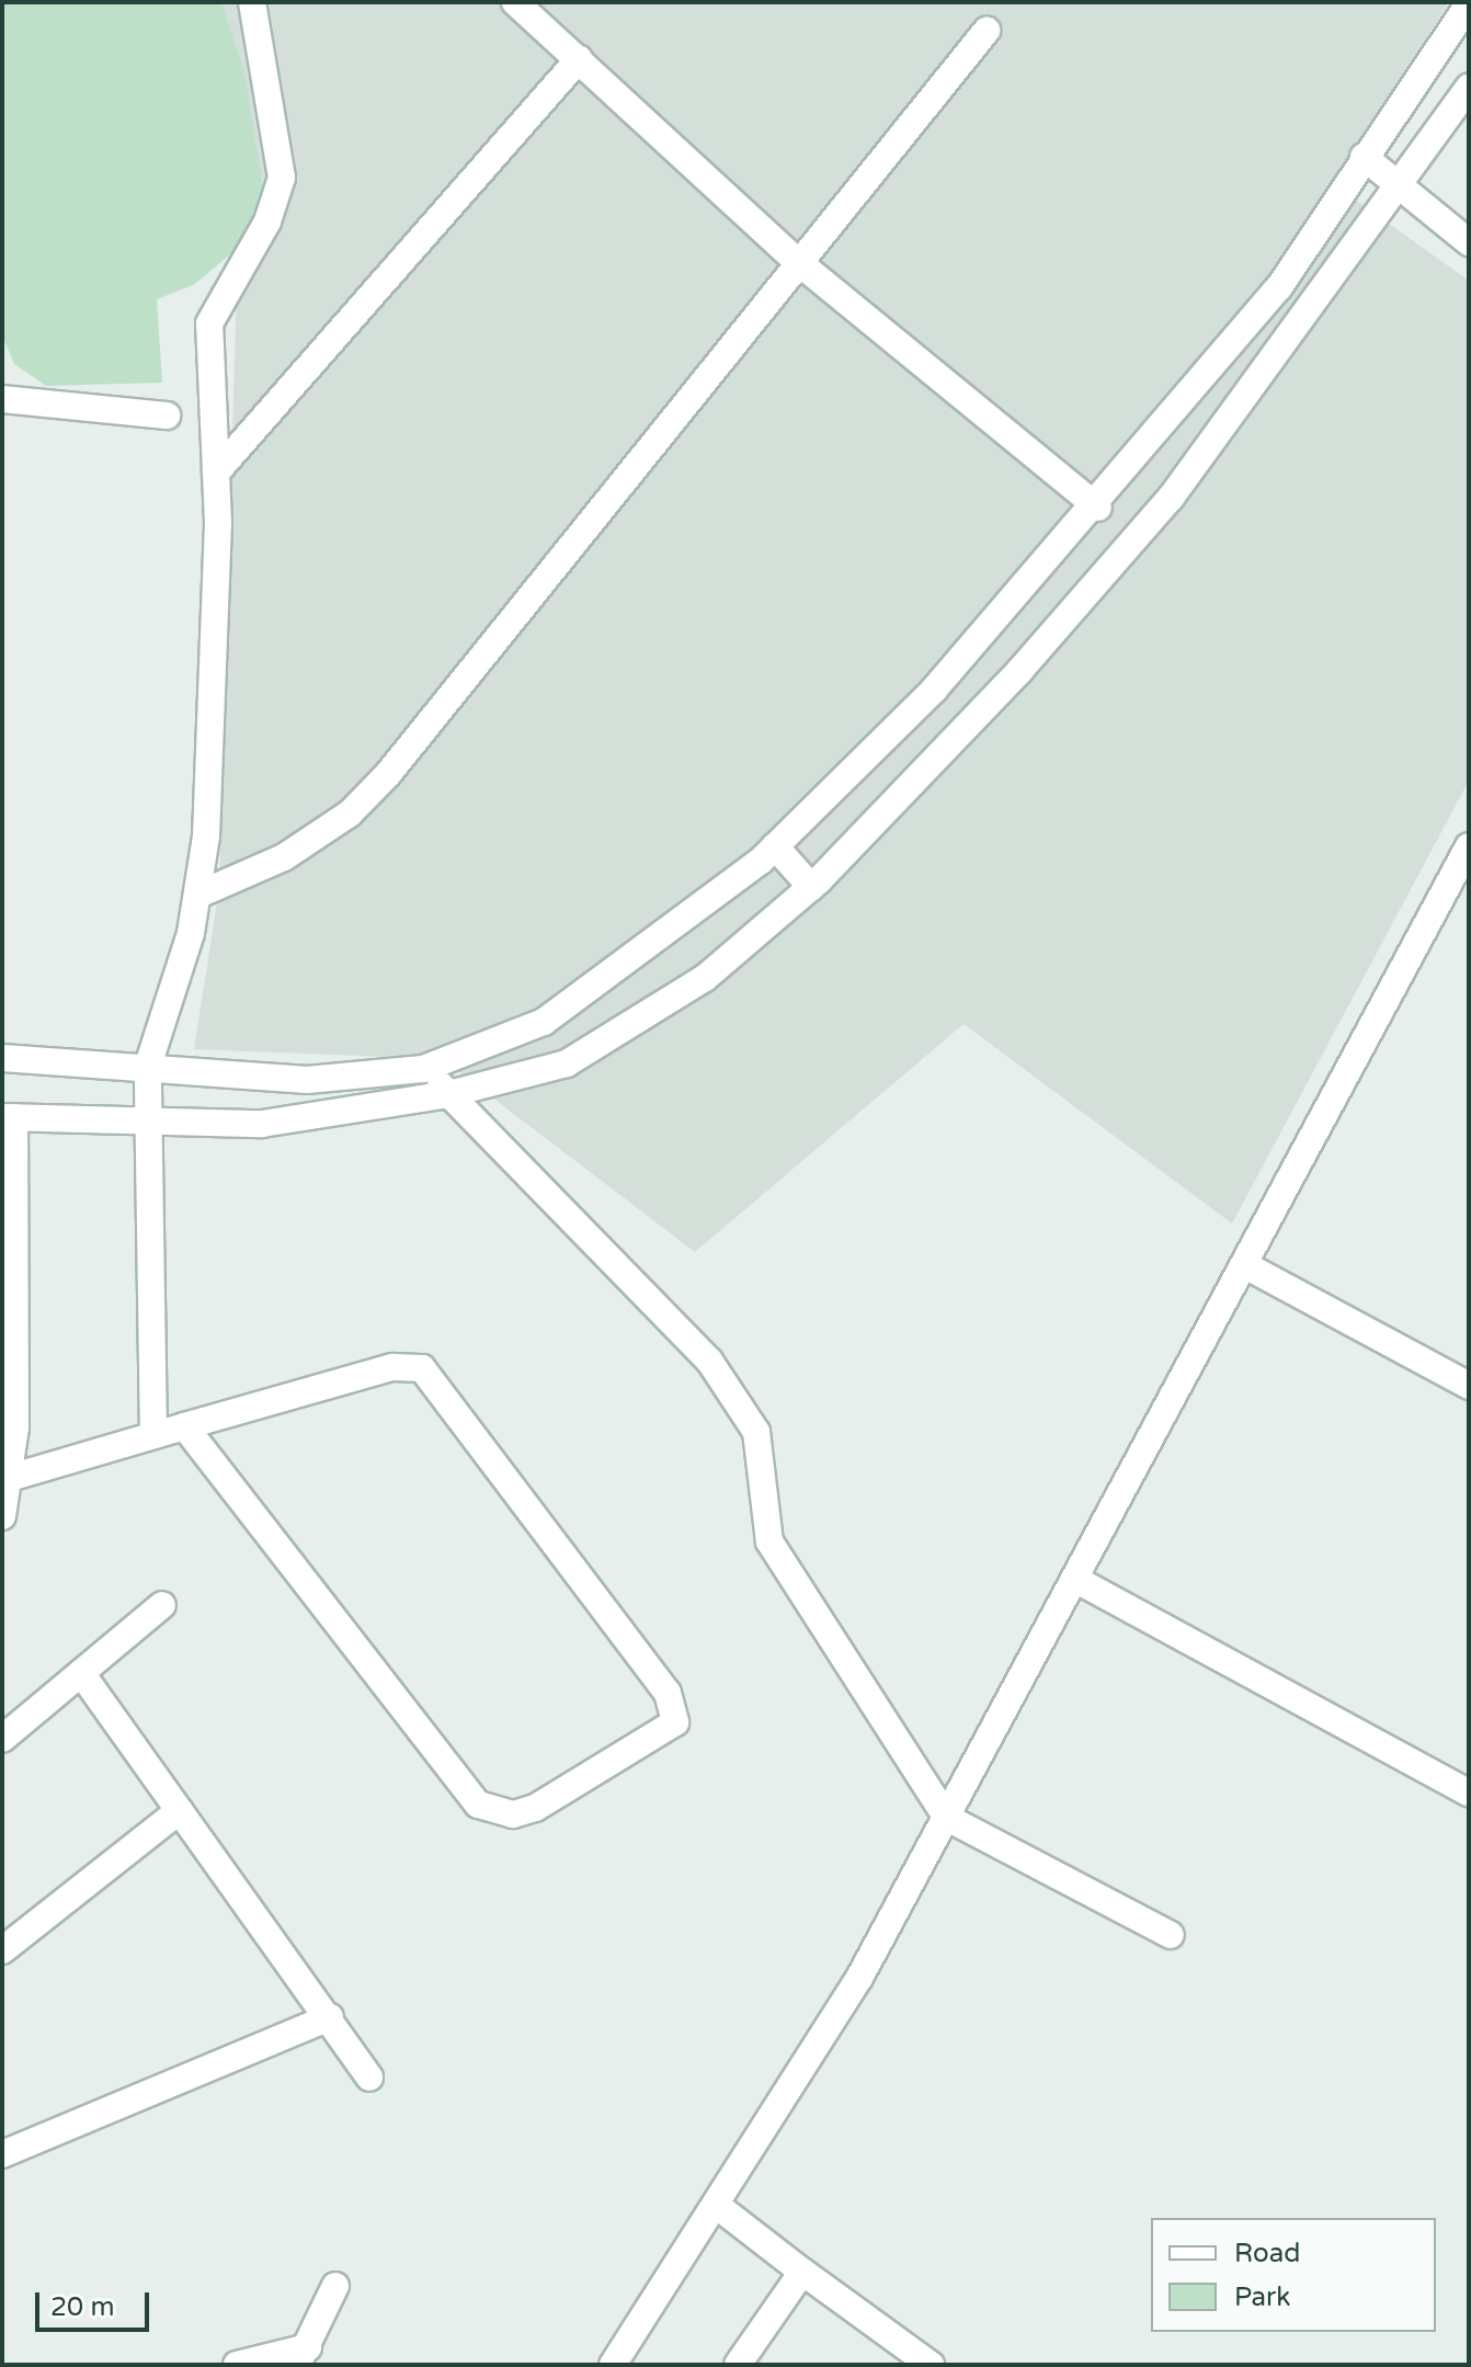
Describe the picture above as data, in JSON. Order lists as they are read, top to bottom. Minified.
{"legend":["Road","Park"],"scale_bar":"20 m"}
